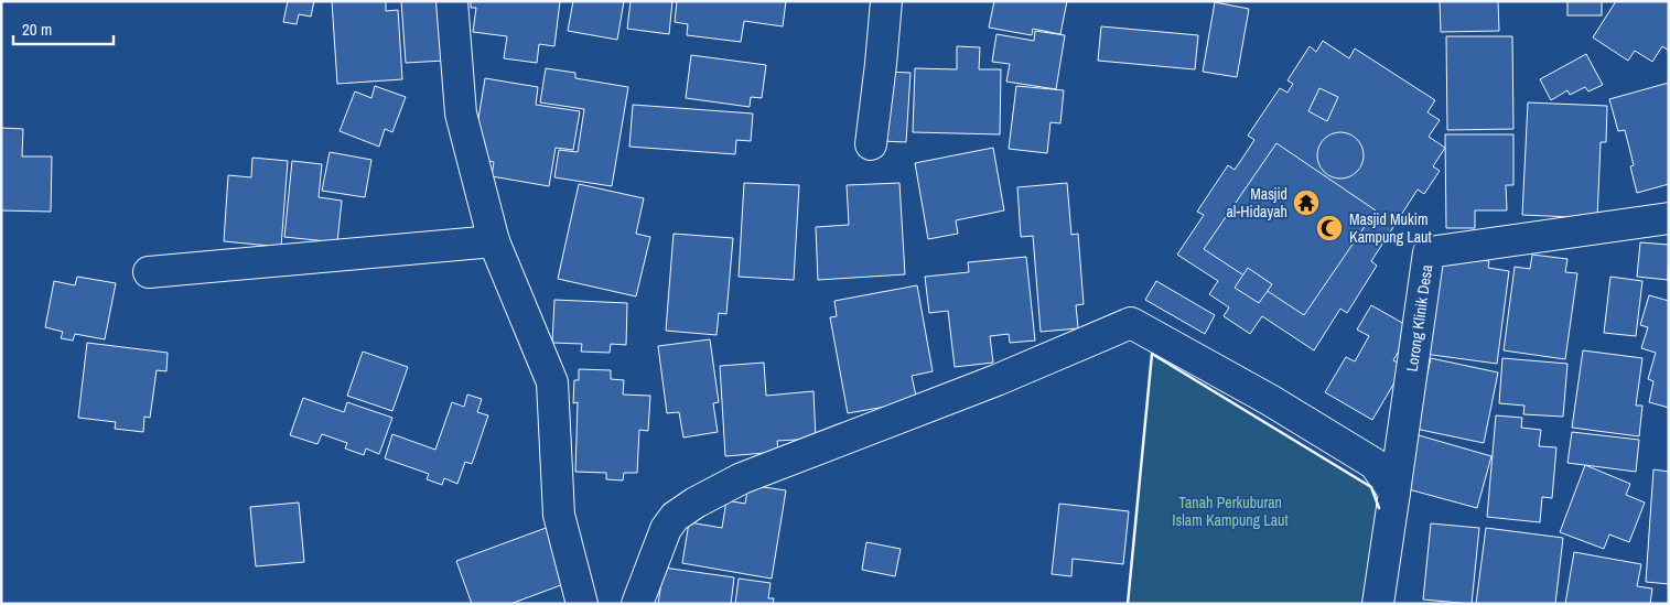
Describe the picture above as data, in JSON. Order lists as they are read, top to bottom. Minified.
{"streets":{"street":["Lorong Klinik Desa"]},"parks":["Tanah Perkuburan Islam Kampung Laut"],"places":{"temple":["Masjid al-Hidayah"],"mosque":["Masjid Mukim Kampung Laut"]},"scale_bar":"20 m"}
